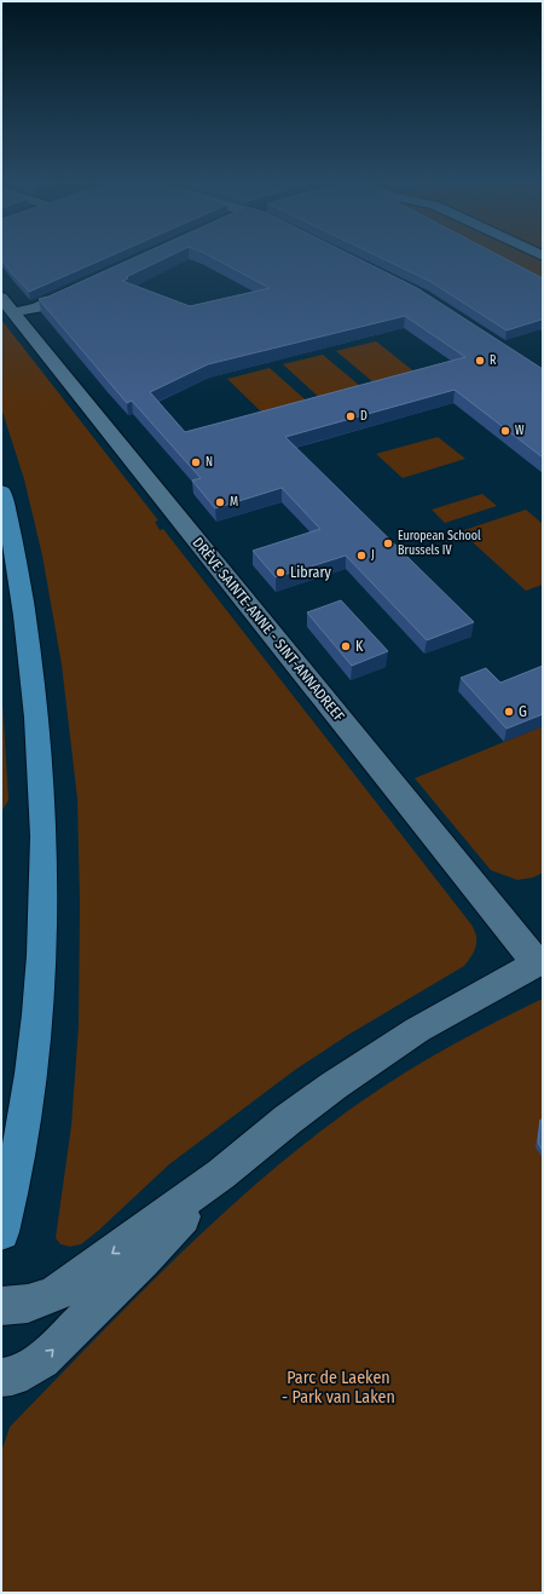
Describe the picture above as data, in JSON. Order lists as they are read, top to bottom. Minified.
{"streets":{"street":["DRÈVE SAINTE-ANNE - SINT-ANNADREEF"]},"parks":["Parc de Laeken - Park van Laken"],"places":["R","D","W","N","M","European School Brussels IV","J","Library","K","G"]}
